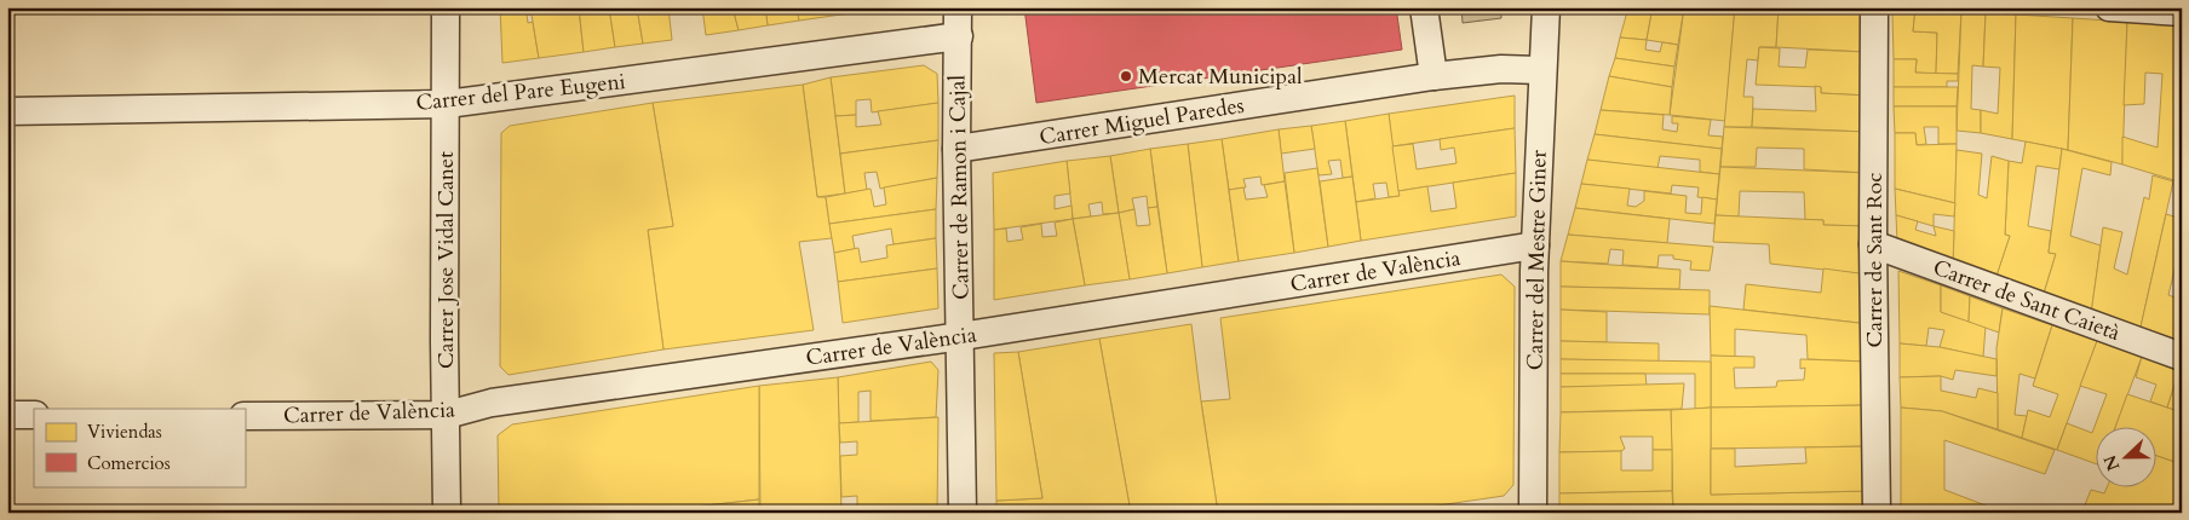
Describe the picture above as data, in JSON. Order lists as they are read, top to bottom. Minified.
{"streets":{"street":["Carrer del Pare Eugeni","Carrer Miguel Paredes","Carrer de Ramon i Cajal","Carrer Jose Vidal Canet","Carrer del Mestre Giner","Carrer de Sant Roc","Carrer de València","Carrer de Sant Caietà"]},"crossings":[["Carrer del Pare Eugeni","Carrer de Ramon i Cajal"],["Carrer del Pare Eugeni","Carrer Jose Vidal Canet"],["Carrer Miguel Paredes","Carrer de Ramon i Cajal"],["Carrer Miguel Paredes","Carrer del Mestre Giner"],["Carrer de Ramon i Cajal","Carrer de València"],["Carrer Jose Vidal Canet","Carrer de València"],["Carrer del Mestre Giner","Carrer de València"],["Carrer de Sant Roc","Carrer de Sant Caietà"]],"places":["Mercat Municipal"],"legend":["Viviendas","Comercios"],"north":"left"}
